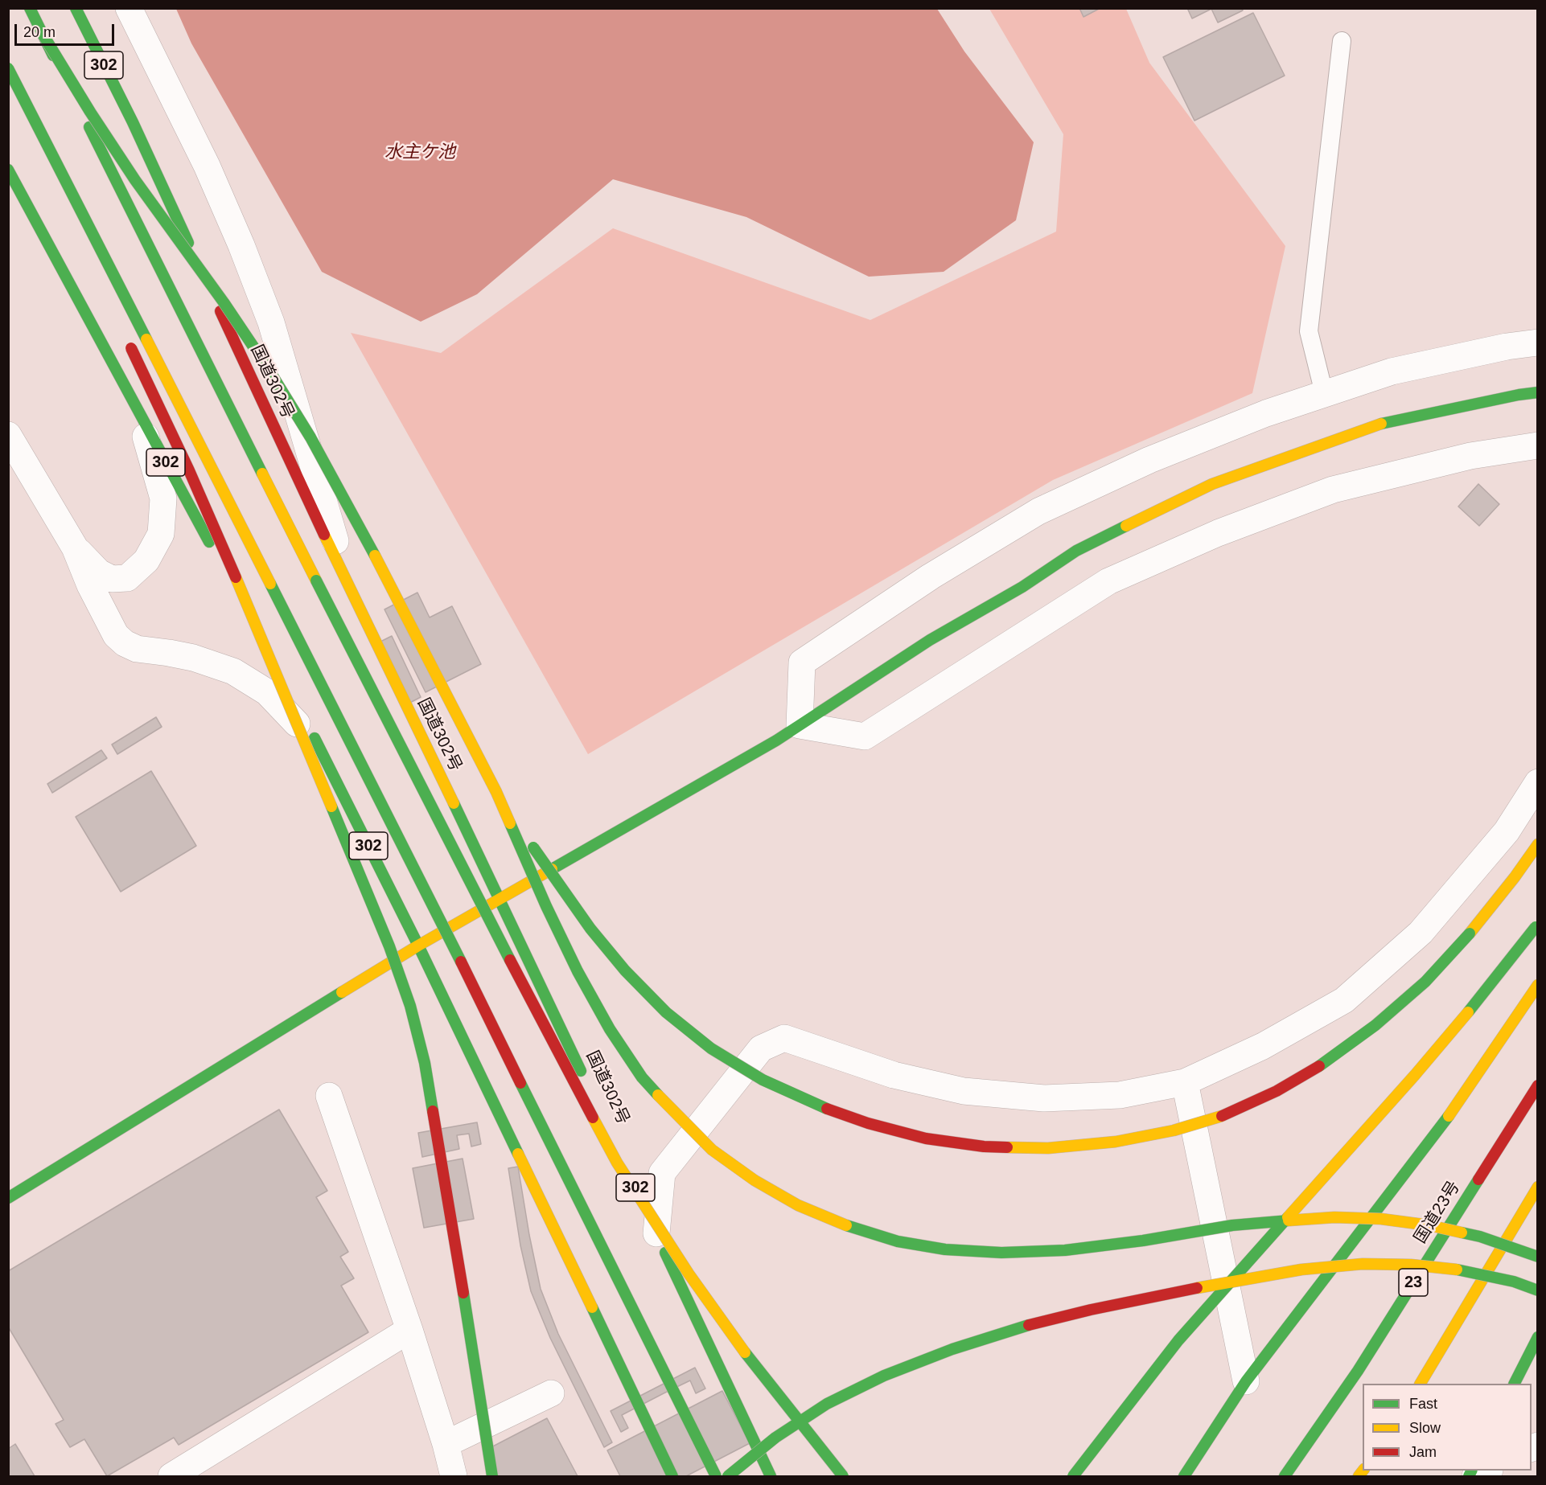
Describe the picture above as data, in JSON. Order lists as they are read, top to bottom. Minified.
{"streets":{"main road":["302","国道302号","国道23号","23"]},"water":["水主ケ池"],"legend":["Fast","Slow","Jam"],"scale_bar":"20 m"}
